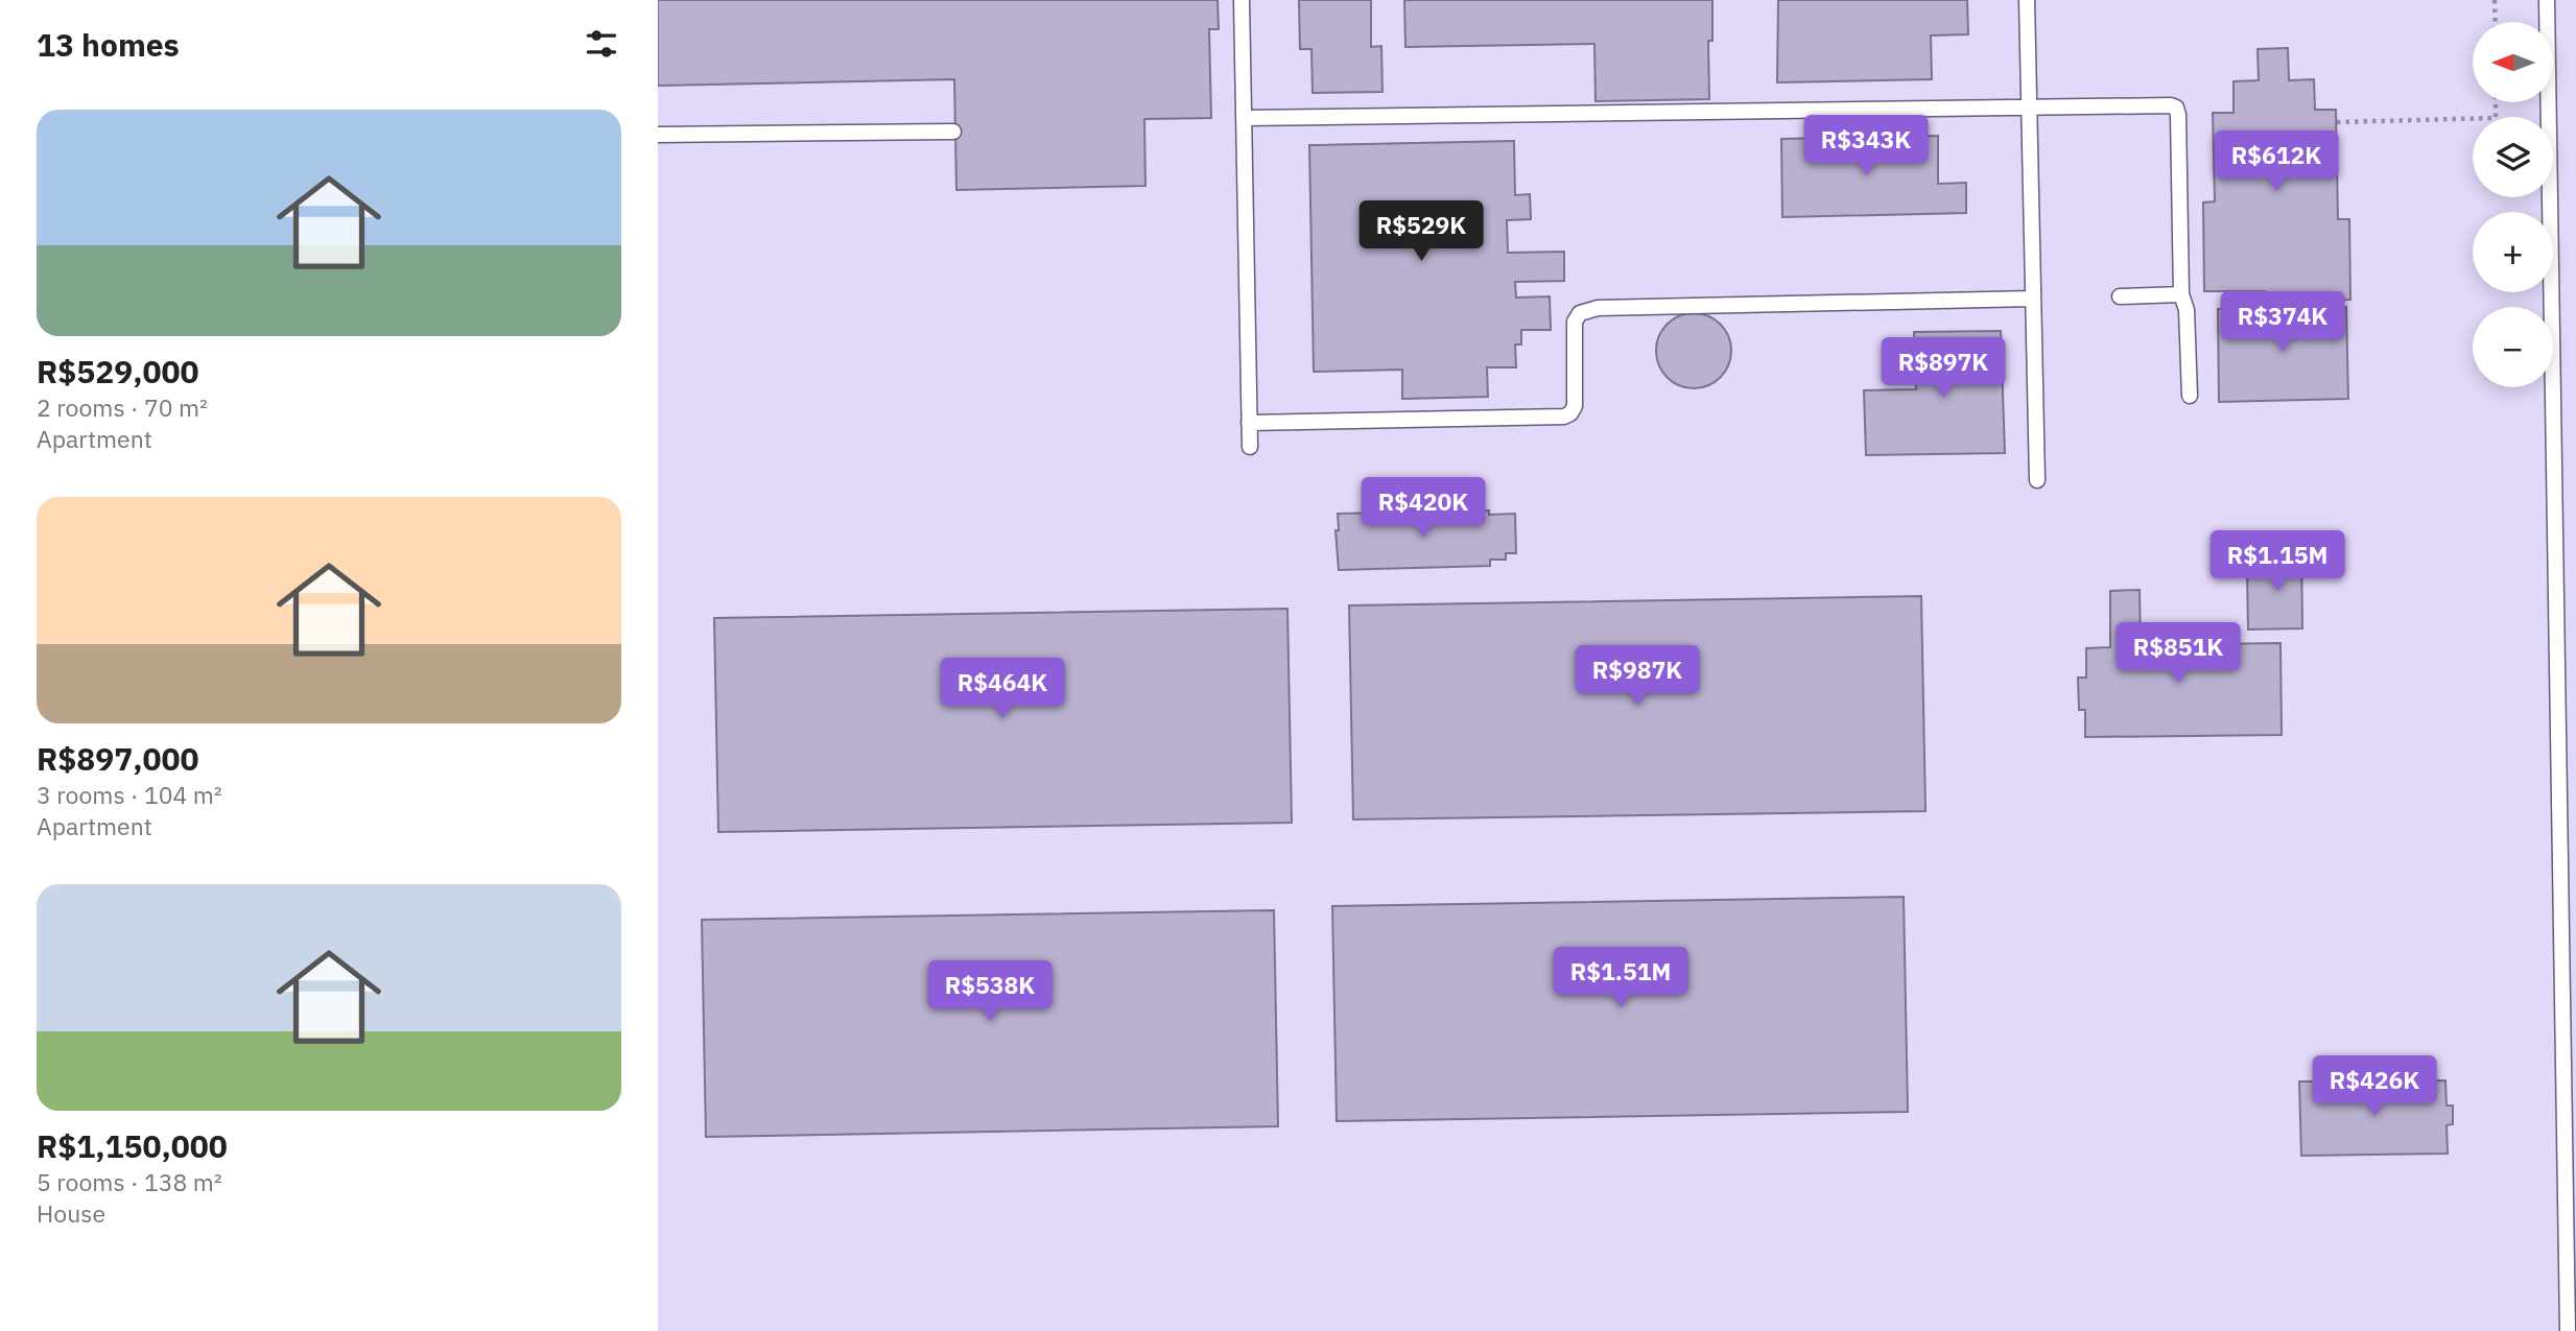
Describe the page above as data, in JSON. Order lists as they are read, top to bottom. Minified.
{"north":"left","page":{"heading":"13 homes","map_buttons":["+","−"],"list":[{"name":"R$529,000","note":"2 rooms · 70 m² · Apartment"},{"name":"R$897,000","note":"3 rooms · 104 m² · Apartment"},{"name":"R$1,150,000","note":"5 rooms · 138 m² · House"}],"price":["R$343K","R$612K","R$529K","R$374K","R$897K","R$420K","R$1.15M","R$851K","R$987K","R$464K","R$1.51M","R$538K","R$426K"]}}
